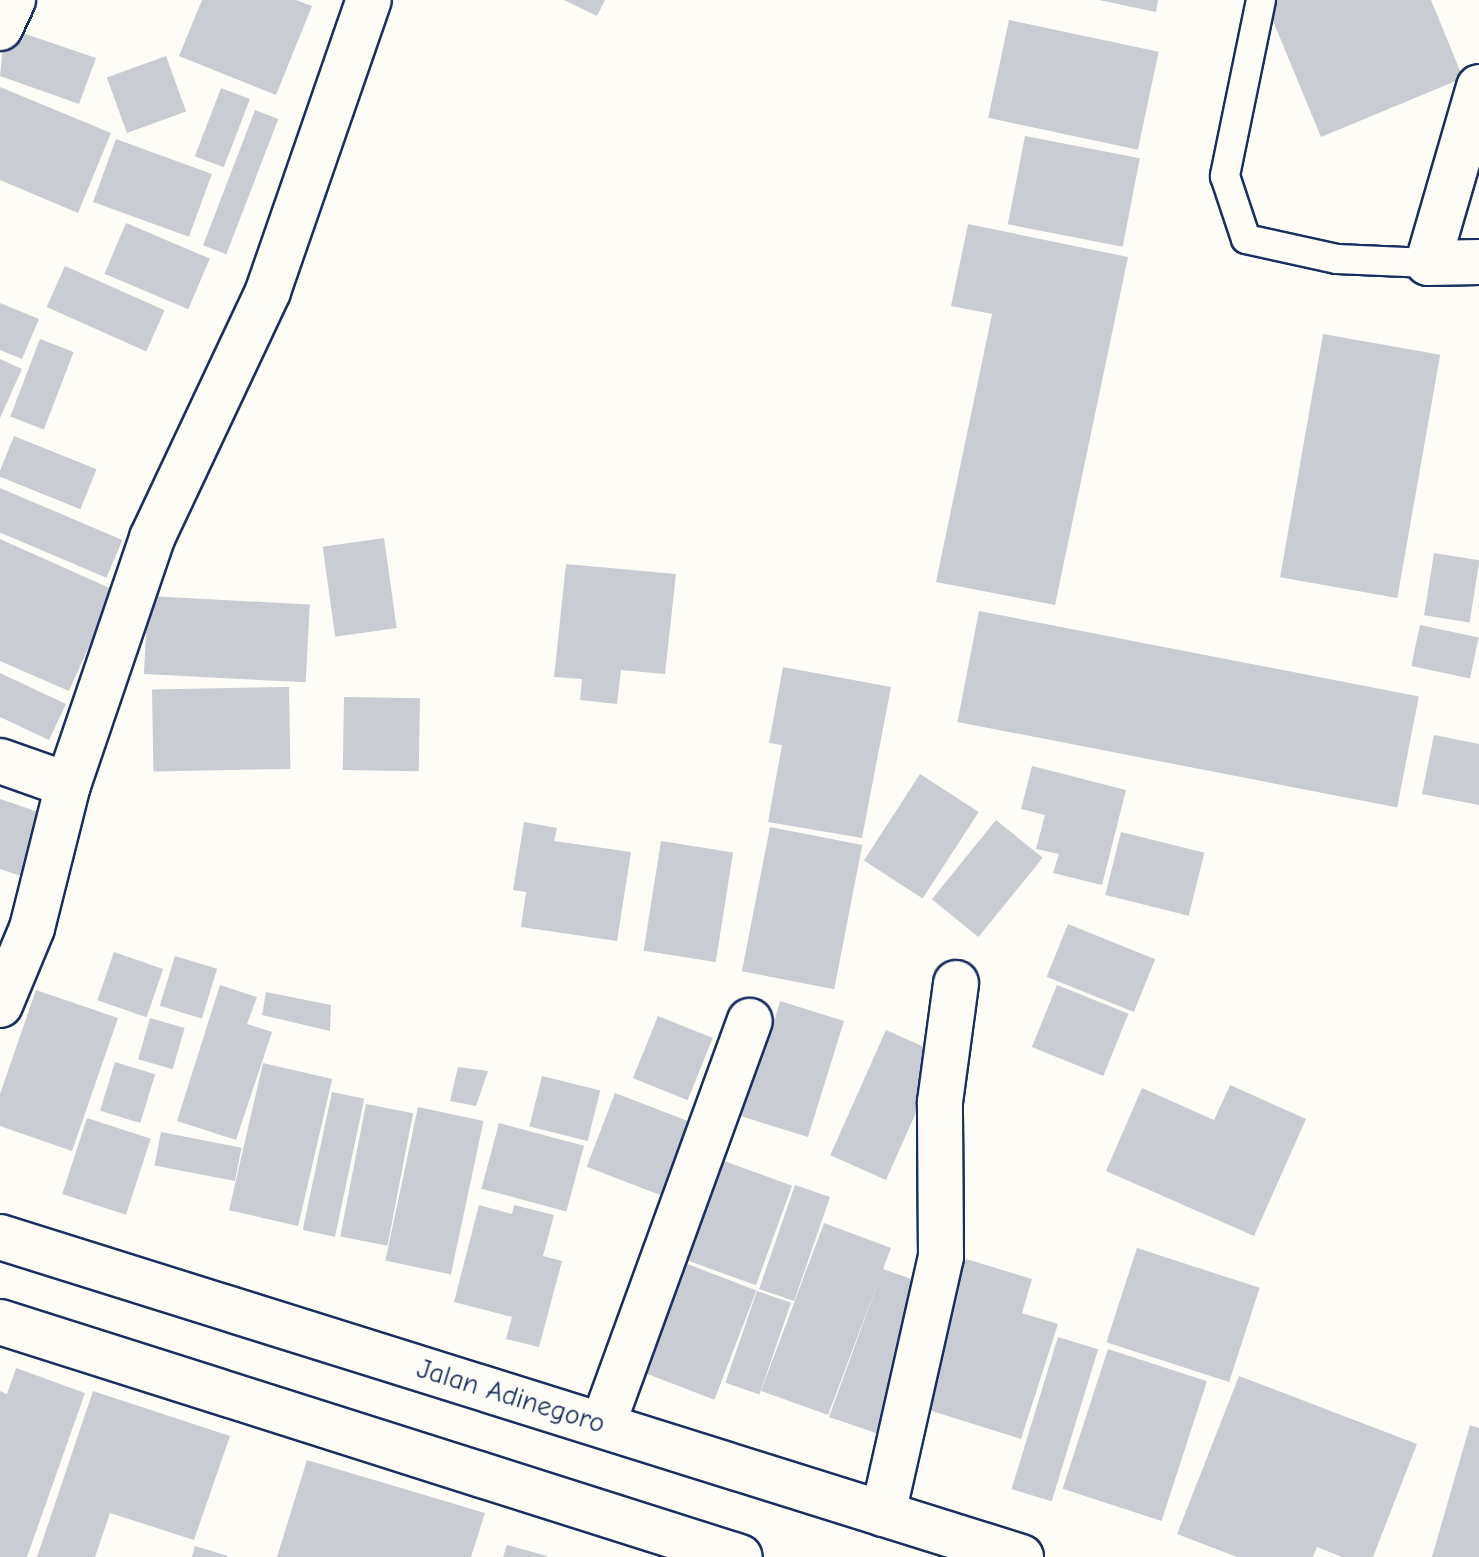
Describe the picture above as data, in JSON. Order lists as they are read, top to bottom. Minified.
{"streets":{"main road":["Jalan Adinegoro"]}}
